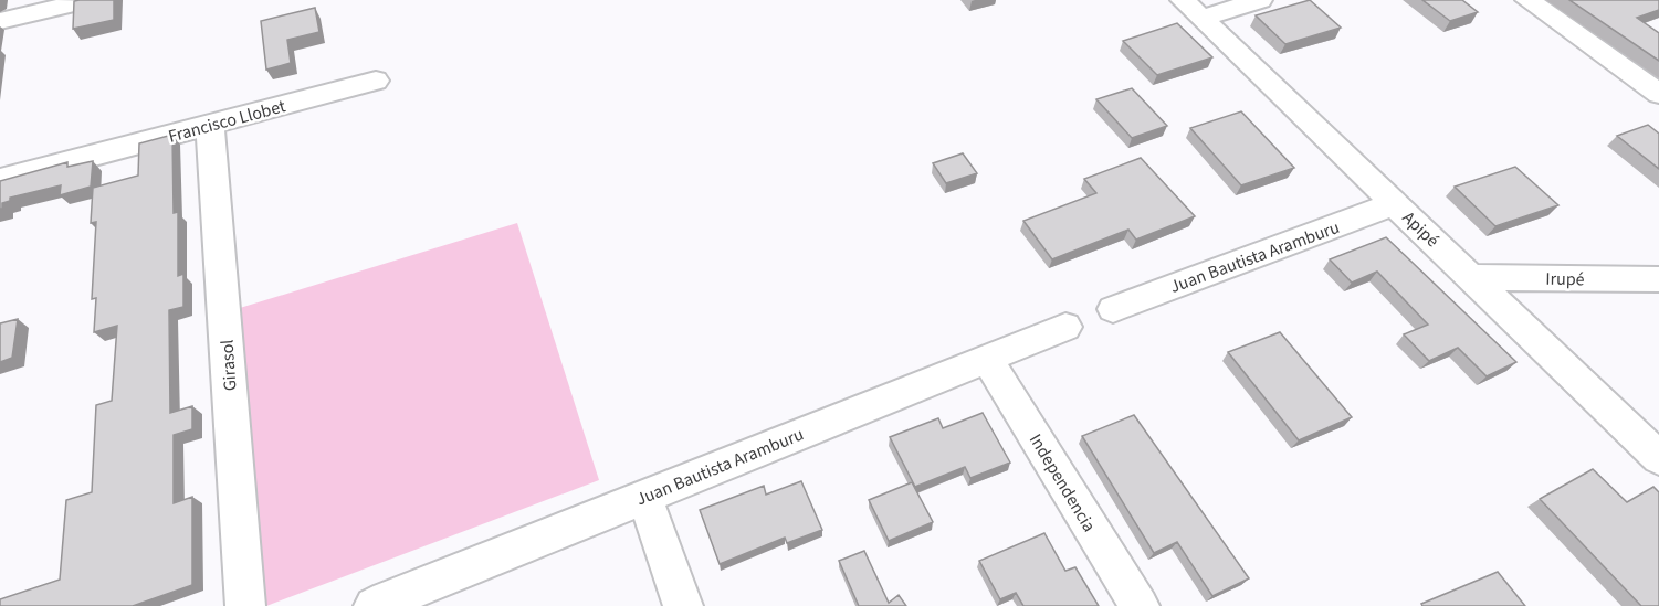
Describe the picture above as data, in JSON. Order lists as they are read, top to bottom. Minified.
{"streets":{"street":["Francisco Llobet","Apipé","Juan Bautista Aramburu","Irupé","Girasol","Independencia"]},"crossings":[["Francisco Llobet","Girasol"],["Apipé","Juan Bautista Aramburu"],["Apipé","Irupé"],["Juan Bautista Aramburu","Independencia"]]}
